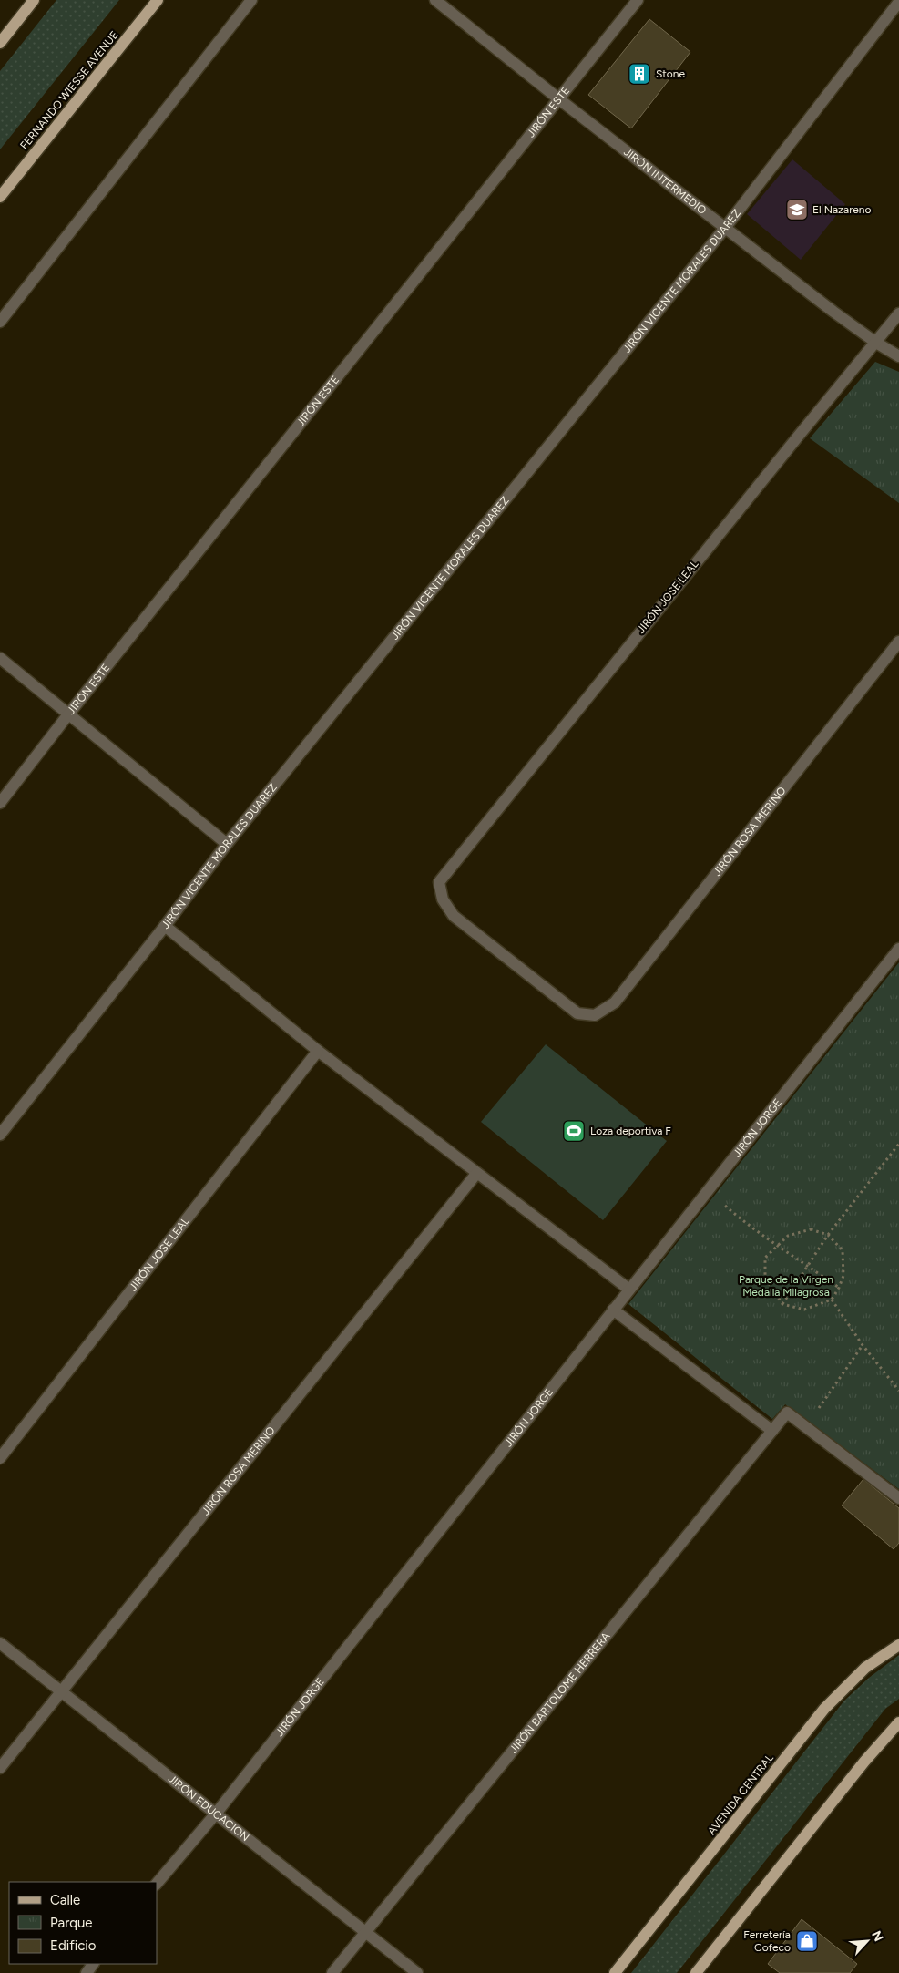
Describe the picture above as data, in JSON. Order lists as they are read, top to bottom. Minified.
{"streets":{"main road":["FERNANDO WIESSE AVENUE","AVENIDA CENTRAL"],"street":["JIRÓN ESTE","JIRÓN INTERMEDIO","JIRÓN VICENTE MORALES DUAREZ","JIRÓN JOSE LEAL","JIRÓN ROSA MERINO","JIRÓN JORGE","JIRÓN BARTOLOME HERRERA","JIRÓN EDUCACION"]},"crossings":[["JIRÓN ESTE","JIRÓN INTERMEDIO"],["JIRÓN INTERMEDIO","JIRÓN VICENTE MORALES DUAREZ"],["JIRÓN INTERMEDIO","JIRÓN JOSE LEAL"],["JIRÓN JOSE LEAL","JIRÓN ROSA MERINO"],["JIRÓN ROSA MERINO","JIRÓN EDUCACION"],["JIRÓN JORGE","JIRÓN EDUCACION"],["JIRÓN BARTOLOME HERRERA","JIRÓN EDUCACION"]],"parks":["Parque de la Virgen Medalla Milagrosa"],"places":{"building":["Stone"],"school or university":["El Nazareno"],"sports":["Loza deportiva F"],"shop":["Ferretería Cofeco"]},"legend":["Calle","Parque","Edificio"],"north":"top right"}
